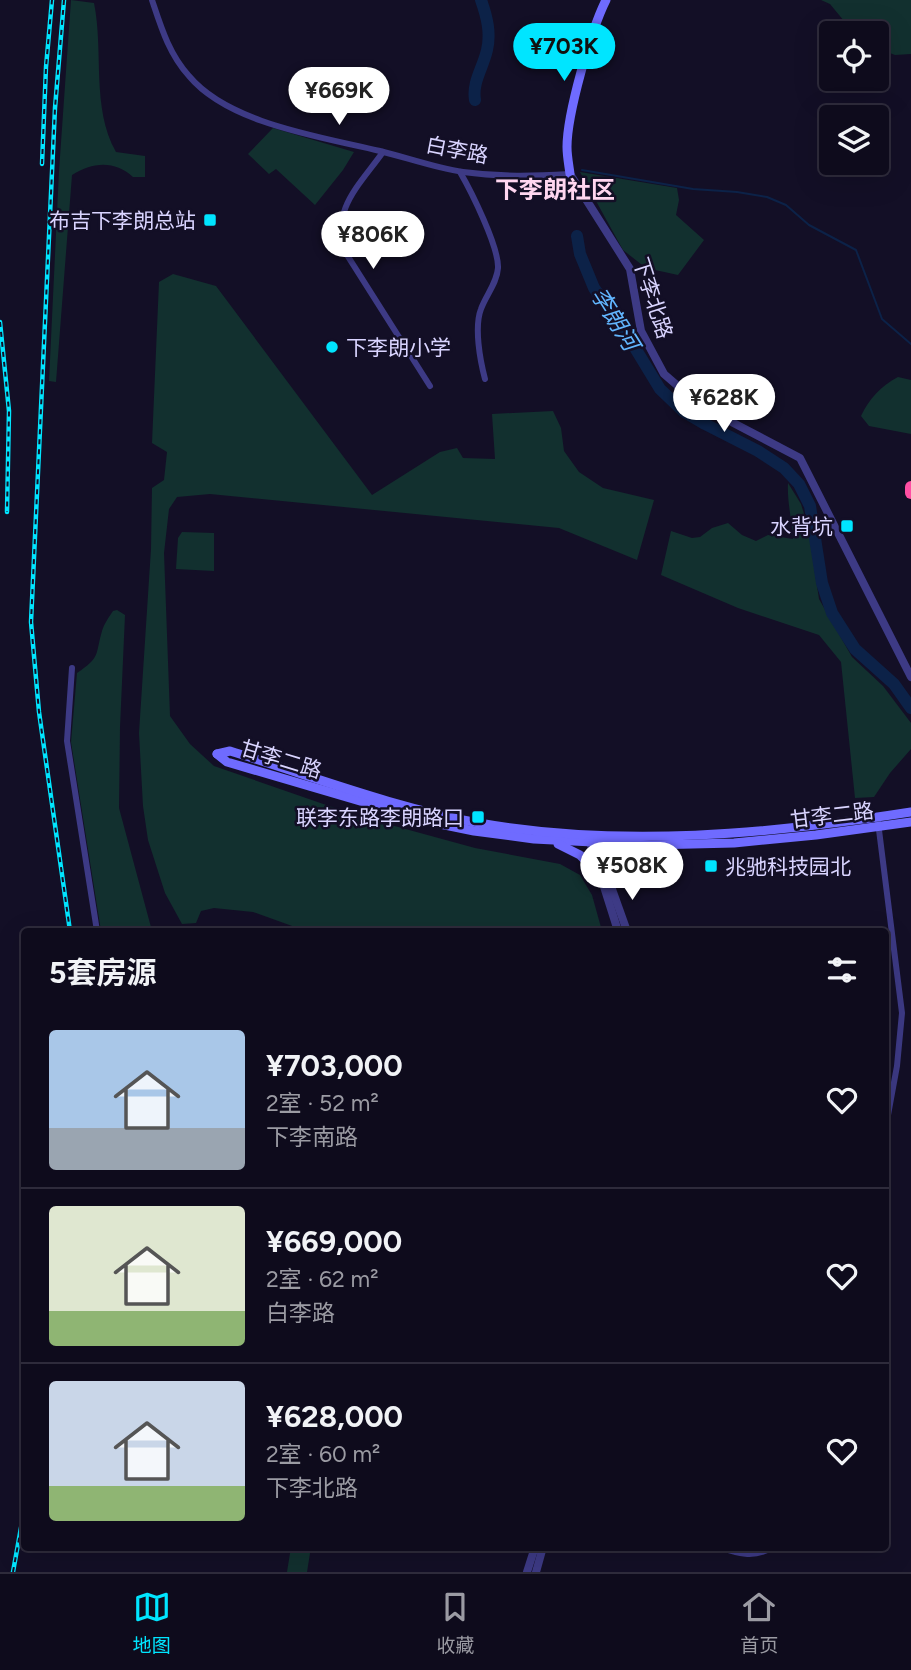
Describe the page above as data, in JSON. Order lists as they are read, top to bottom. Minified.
{"streets":{"main road":["甘李二路"],"street":["白李路","下李北路"]},"crossings":[["白李路","下李北路"]],"districts":["下李朗社区"],"water":["李朗河"],"places":{"transit":["布吉下李朗总站","水背坑","联李东路李朗路口","兆驰科技园北"],"other":["下李朗小学"]},"page":{"price":["¥703K","¥669K","¥806K","¥628K","¥508K"],"heading":"5套房源","list":[{"name":"¥703,000","note":"2室 · 52 m² · 下李南路"},{"name":"¥669,000","note":"2室 · 62 m² · 白李路"},{"name":"¥628,000","note":"2室 · 60 m² · 下李北路"}],"tabs":["地图","收藏","首页"]}}
